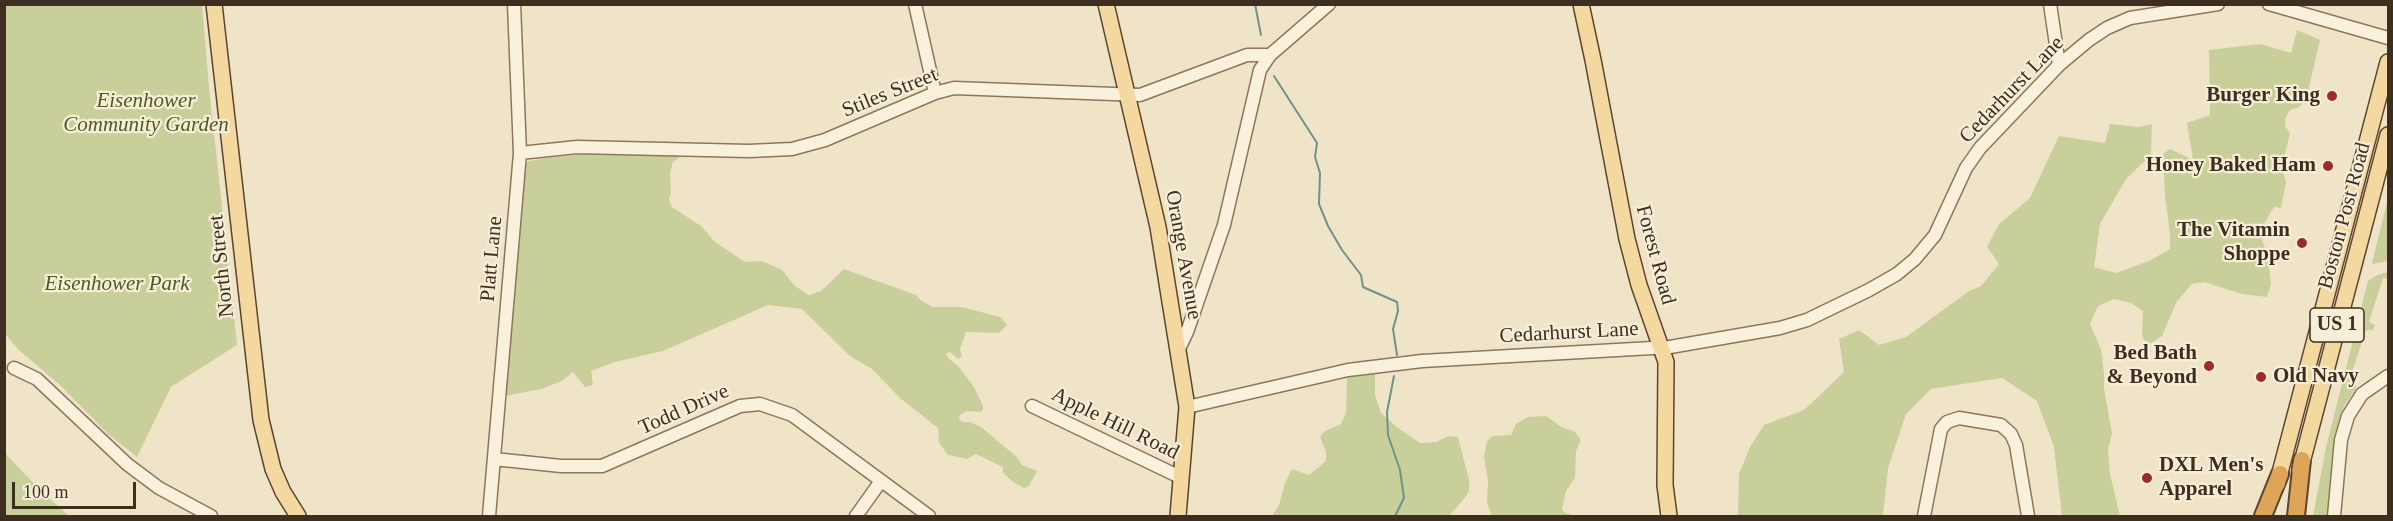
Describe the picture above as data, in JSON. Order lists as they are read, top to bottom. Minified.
{"streets":{"main road":["Boston Post Road","Orange Avenue","Forest Road","North Street","US 1"],"street":["Cedarhurst Lane","Stiles Street","Platt Lane","Todd Drive","Apple Hill Road"]},"crossings":[["Cedarhurst Lane","Orange Avenue"],["Cedarhurst Lane","Forest Road"],["Stiles Street","Orange Avenue"],["Stiles Street","Platt Lane"],["Orange Avenue","Apple Hill Road"],["Platt Lane","Todd Drive"]],"parks":["Eisenhower Community Garden","Eisenhower Park"],"places":["Burger King","Honey Baked Ham","The Vitamin Shoppe","Bed Bath & Beyond","Old Navy","DXL Men's Apparel"],"scale_bar":"100 m"}
